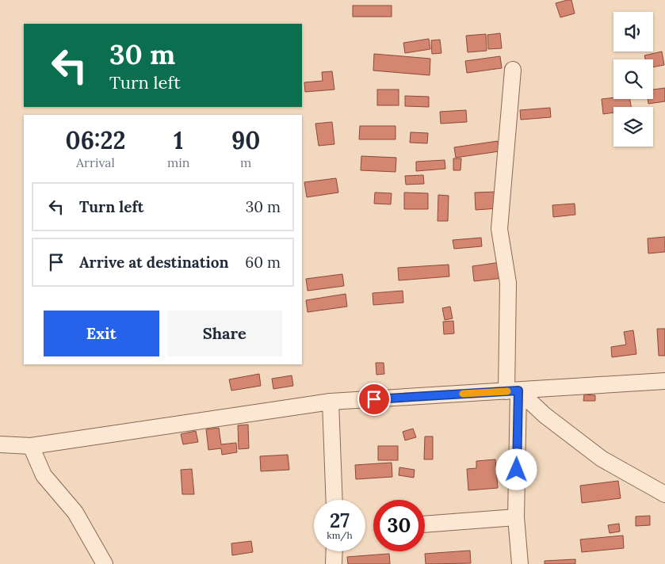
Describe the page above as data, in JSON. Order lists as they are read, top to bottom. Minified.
{"page":{"turn":["30 m","Turn left"],"eta":["06:22","Arrival","1","min","90","m"],"list":[{"name":"Turn left","value":"30 m"},{"name":"Arrive at destination","value":"60 m"}],"buttons":["Exit","Share"],"speed":"27 km/h","limit":"30"}}
